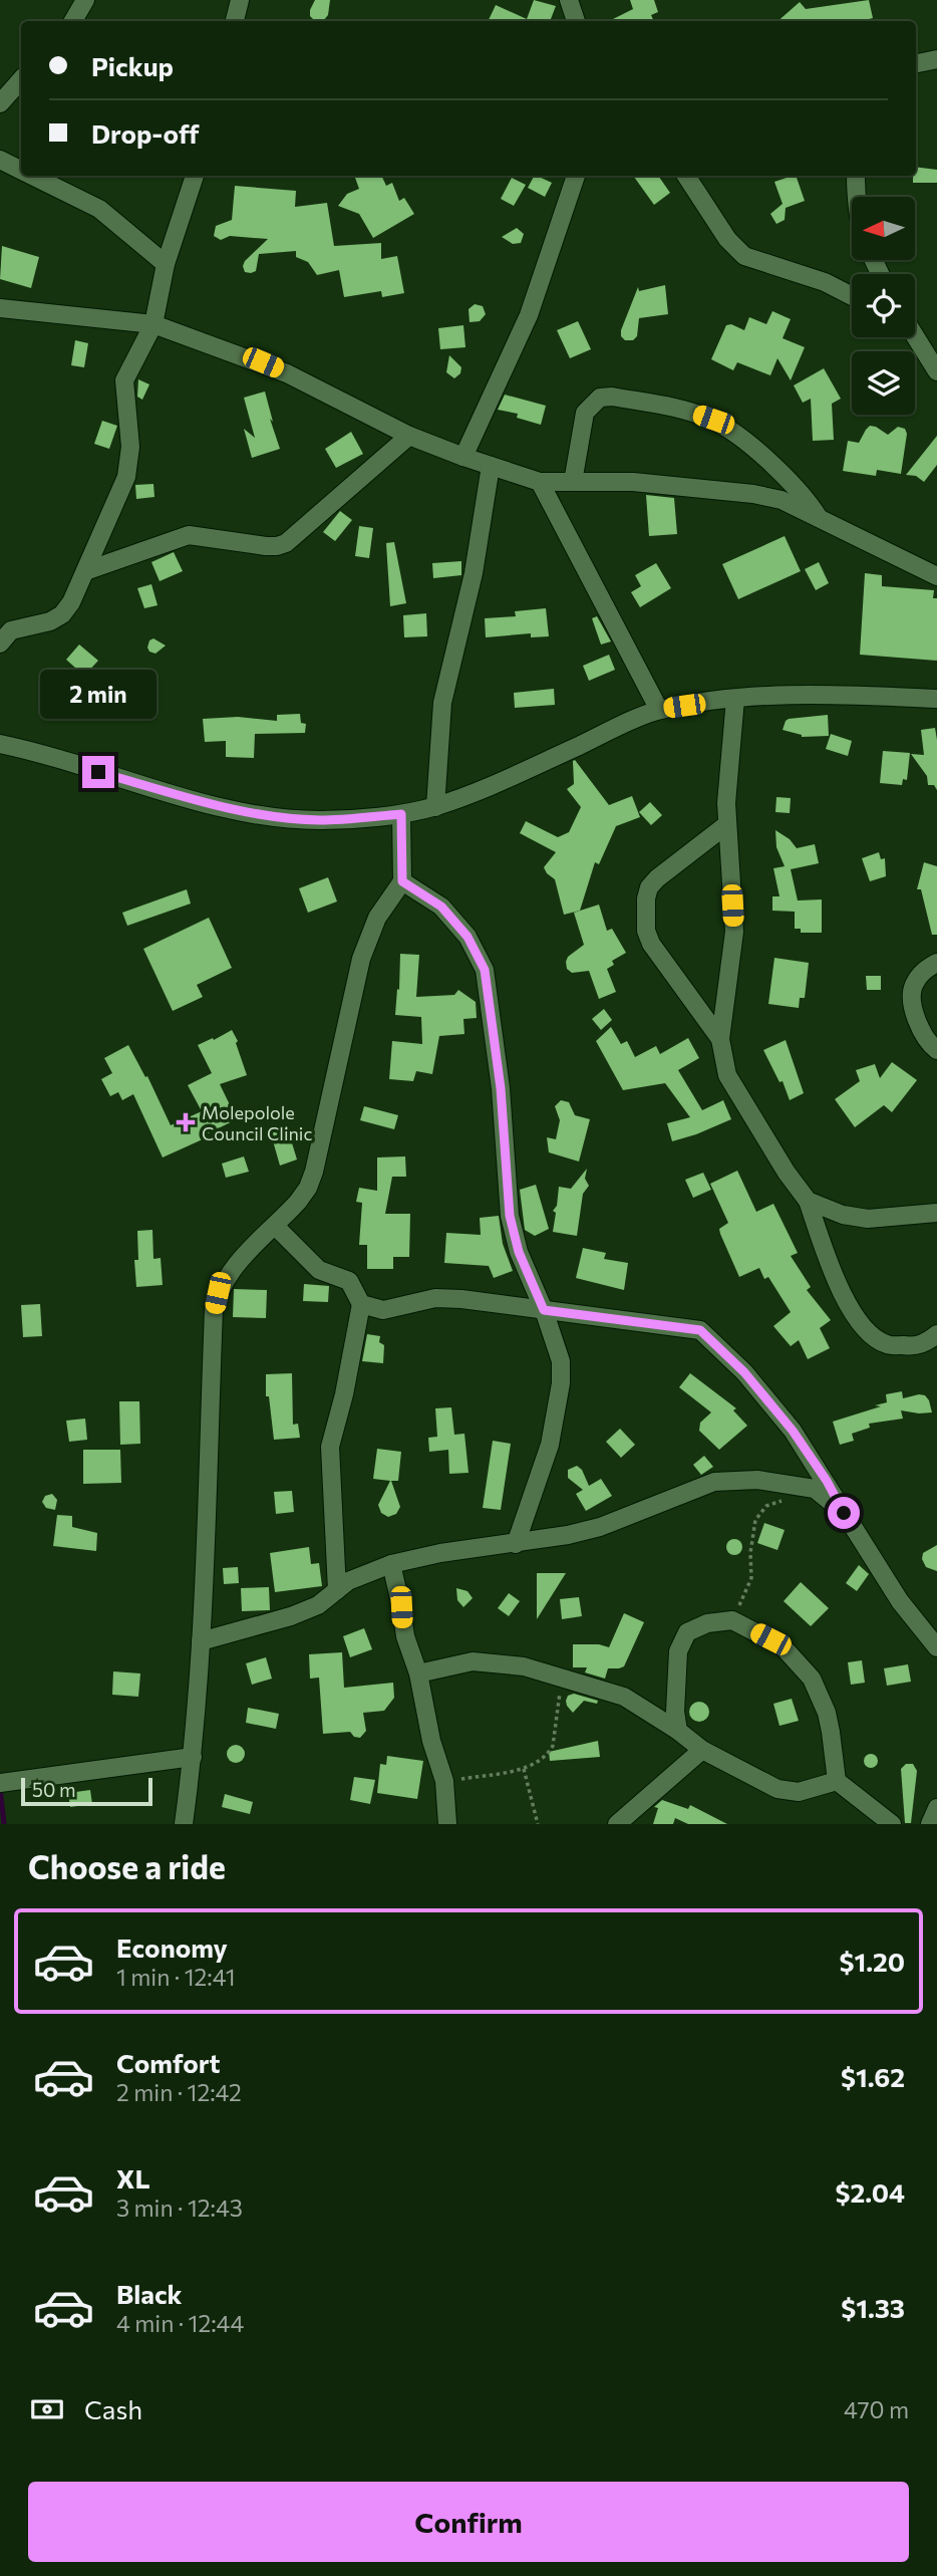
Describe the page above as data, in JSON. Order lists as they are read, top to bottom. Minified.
{"places":{"health":["Molepolole Council Clinic"]},"scale_bar":"50 m","north":"left","page":{"banner":["Pickup","Drop-off"],"bubble":"2 min","scale":"50 m","heading":"Choose a ride","list":[{"name":"Economy","note":"1 min · 12:41","value":"$1.20"},{"name":"Comfort","note":"2 min · 12:42","value":"$1.62"},{"name":"XL","note":"3 min · 12:43","value":"$2.04"},{"name":"Black","note":"4 min · 12:44","value":"$1.33"}],"pay":["Cash","470 m"],"buttons":"Confirm"}}
